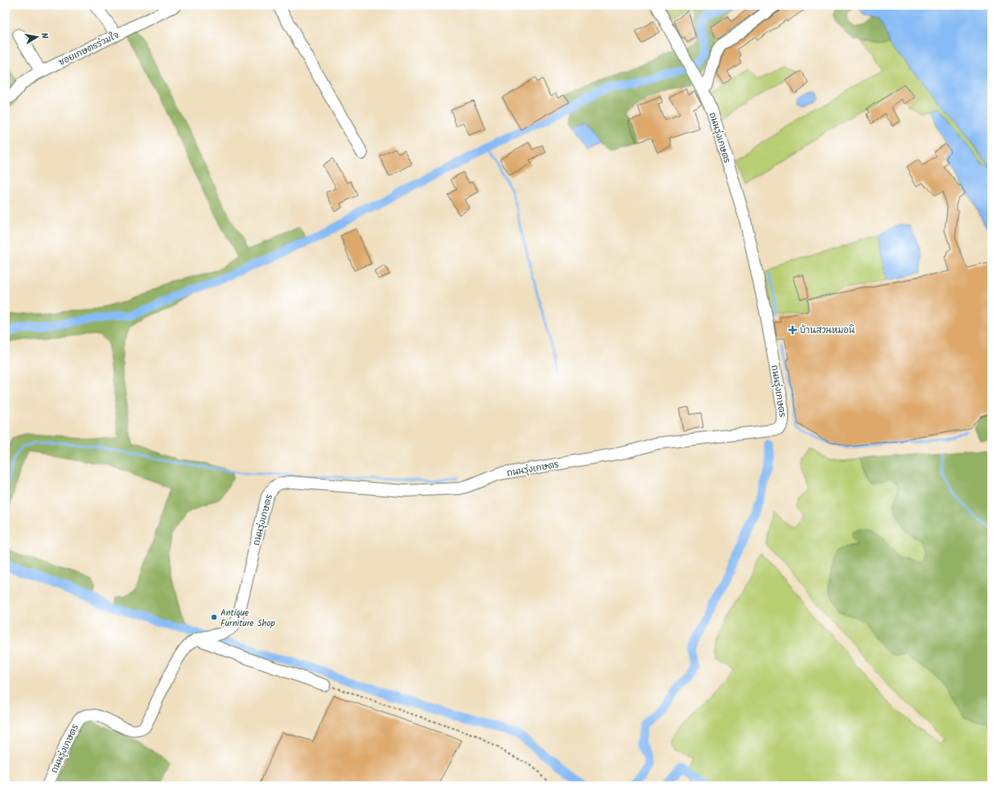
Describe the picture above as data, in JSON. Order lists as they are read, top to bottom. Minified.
{"streets":{"street":["ซอยเกษตรร่วมใจ","ถนนรุ่งเกษตร"]},"places":{"health":["บ้านสวนหมอนิ"],"other":["Antique Furniture Shop"]},"north":"right"}
